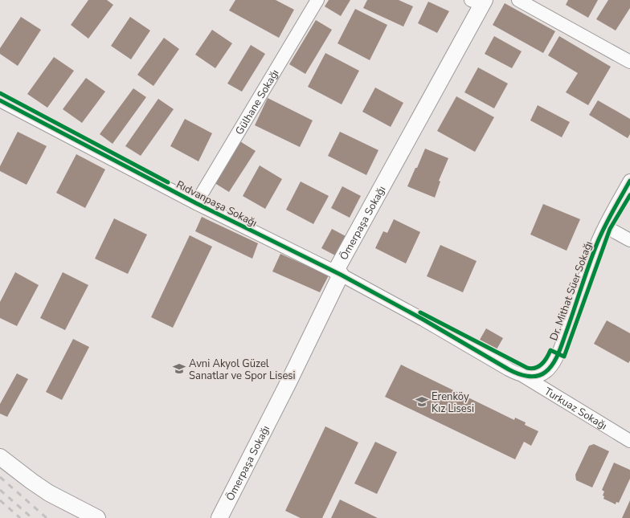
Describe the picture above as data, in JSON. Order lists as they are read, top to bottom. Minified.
{"streets":{"street":["Gülhane Sokağı","Rıdvanpaşa Sokağı","Ömerpaşa Sokağı","Dr. Mithat Süer Sokağı","Turkuaz Sokağı"]},"crossings":[["Gülhane Sokağı","Rıdvanpaşa Sokağı"],["Rıdvanpaşa Sokağı","Ömerpaşa Sokağı"],["Rıdvanpaşa Sokağı","Dr. Mithat Süer Sokağı"],["Ömerpaşa Sokağı","Dr. Mithat Süer Sokağı"],["Dr. Mithat Süer Sokağı","Turkuaz Sokağı"]],"places":{"school or university":["Avni Akyol Güzel Sanatlar ve Spor Lisesi","Erenköy Kız Lisesi"]}}
